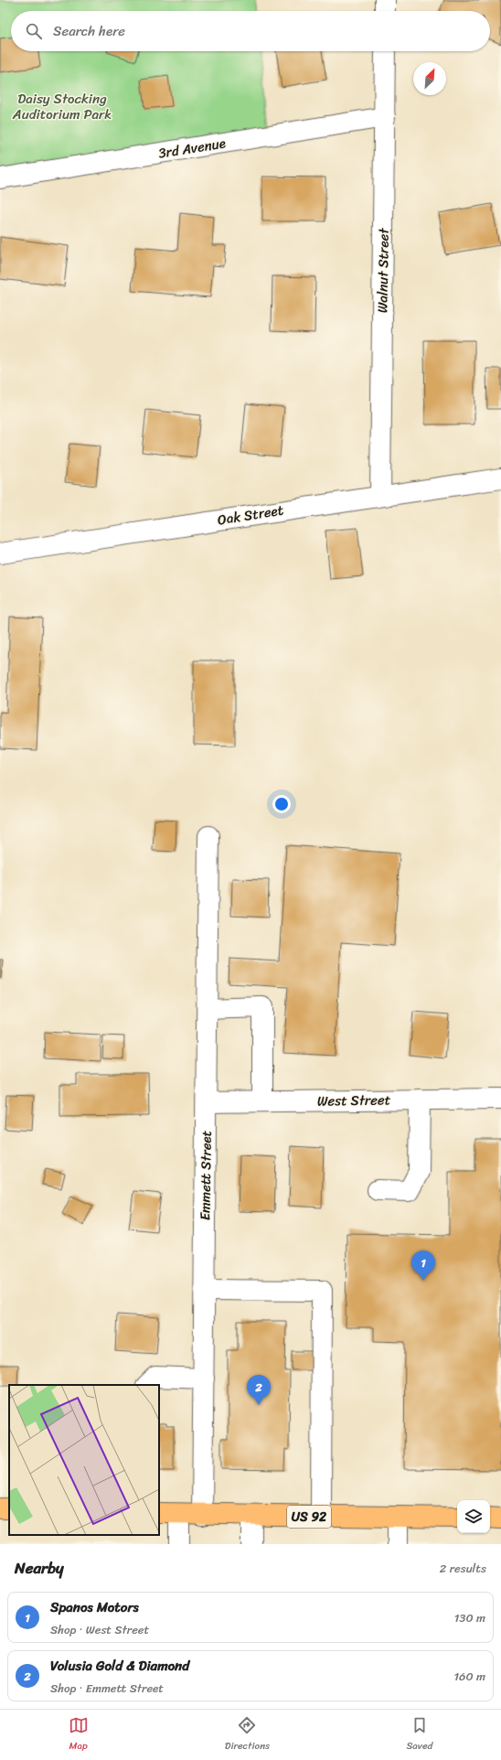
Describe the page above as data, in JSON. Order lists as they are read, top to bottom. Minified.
{"streets":{"main road":["US 92"],"street":["3rd Avenue","Walnut Street","Oak Street","West Street","Emmett Street"]},"crossings":[["3rd Avenue","Walnut Street"],["Walnut Street","Oak Street"],["West Street","Emmett Street"],["Emmett Street","US 92"]],"parks":["Daisy Stocking Auditorium Park"],"north":"top right","page":{"search":"Search here","pins":["1","2"],"heading":["Nearby","2 results"],"list":[{"mark":"1","name":"Spanos Motors","note":"Shop · West Street","value":"130 m"},{"mark":"2","name":"Volusia Gold & Diamond","note":"Shop · Emmett Street","value":"160 m"}],"nav":["Map","Directions","Saved"]}}
